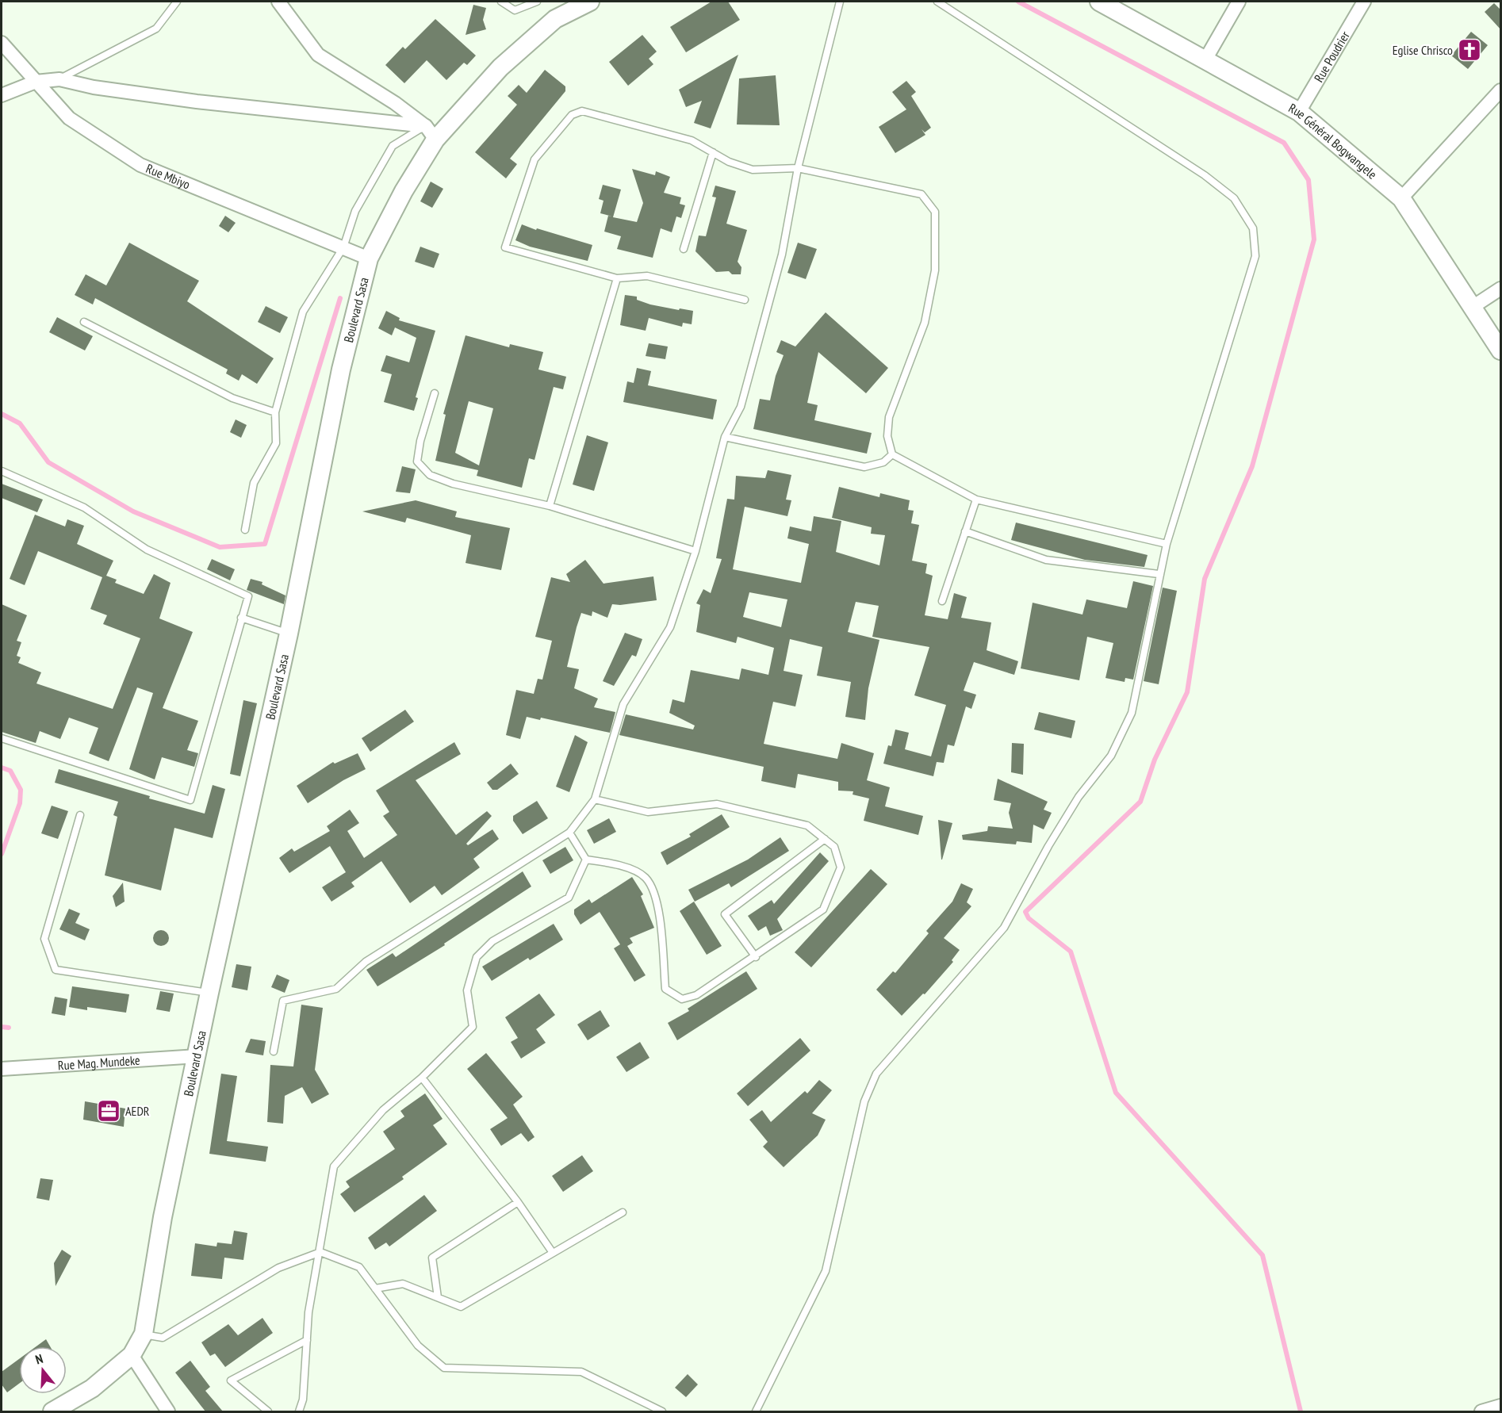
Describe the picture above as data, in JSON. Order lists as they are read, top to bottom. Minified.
{"streets":{"street":["Rue Poudrier","Rue Général Bogwangele","Rue Mbiyo","Boulevard Sasa","Rue Mag. Mundeke"]},"crossings":[["Rue Poudrier","Rue Général Bogwangele"],["Rue Mbiyo","Boulevard Sasa"],["Boulevard Sasa","Rue Mag. Mundeke"]],"places":{"church":["Eglise Chrisco"],"office":["AEDR"]},"north":"top"}
